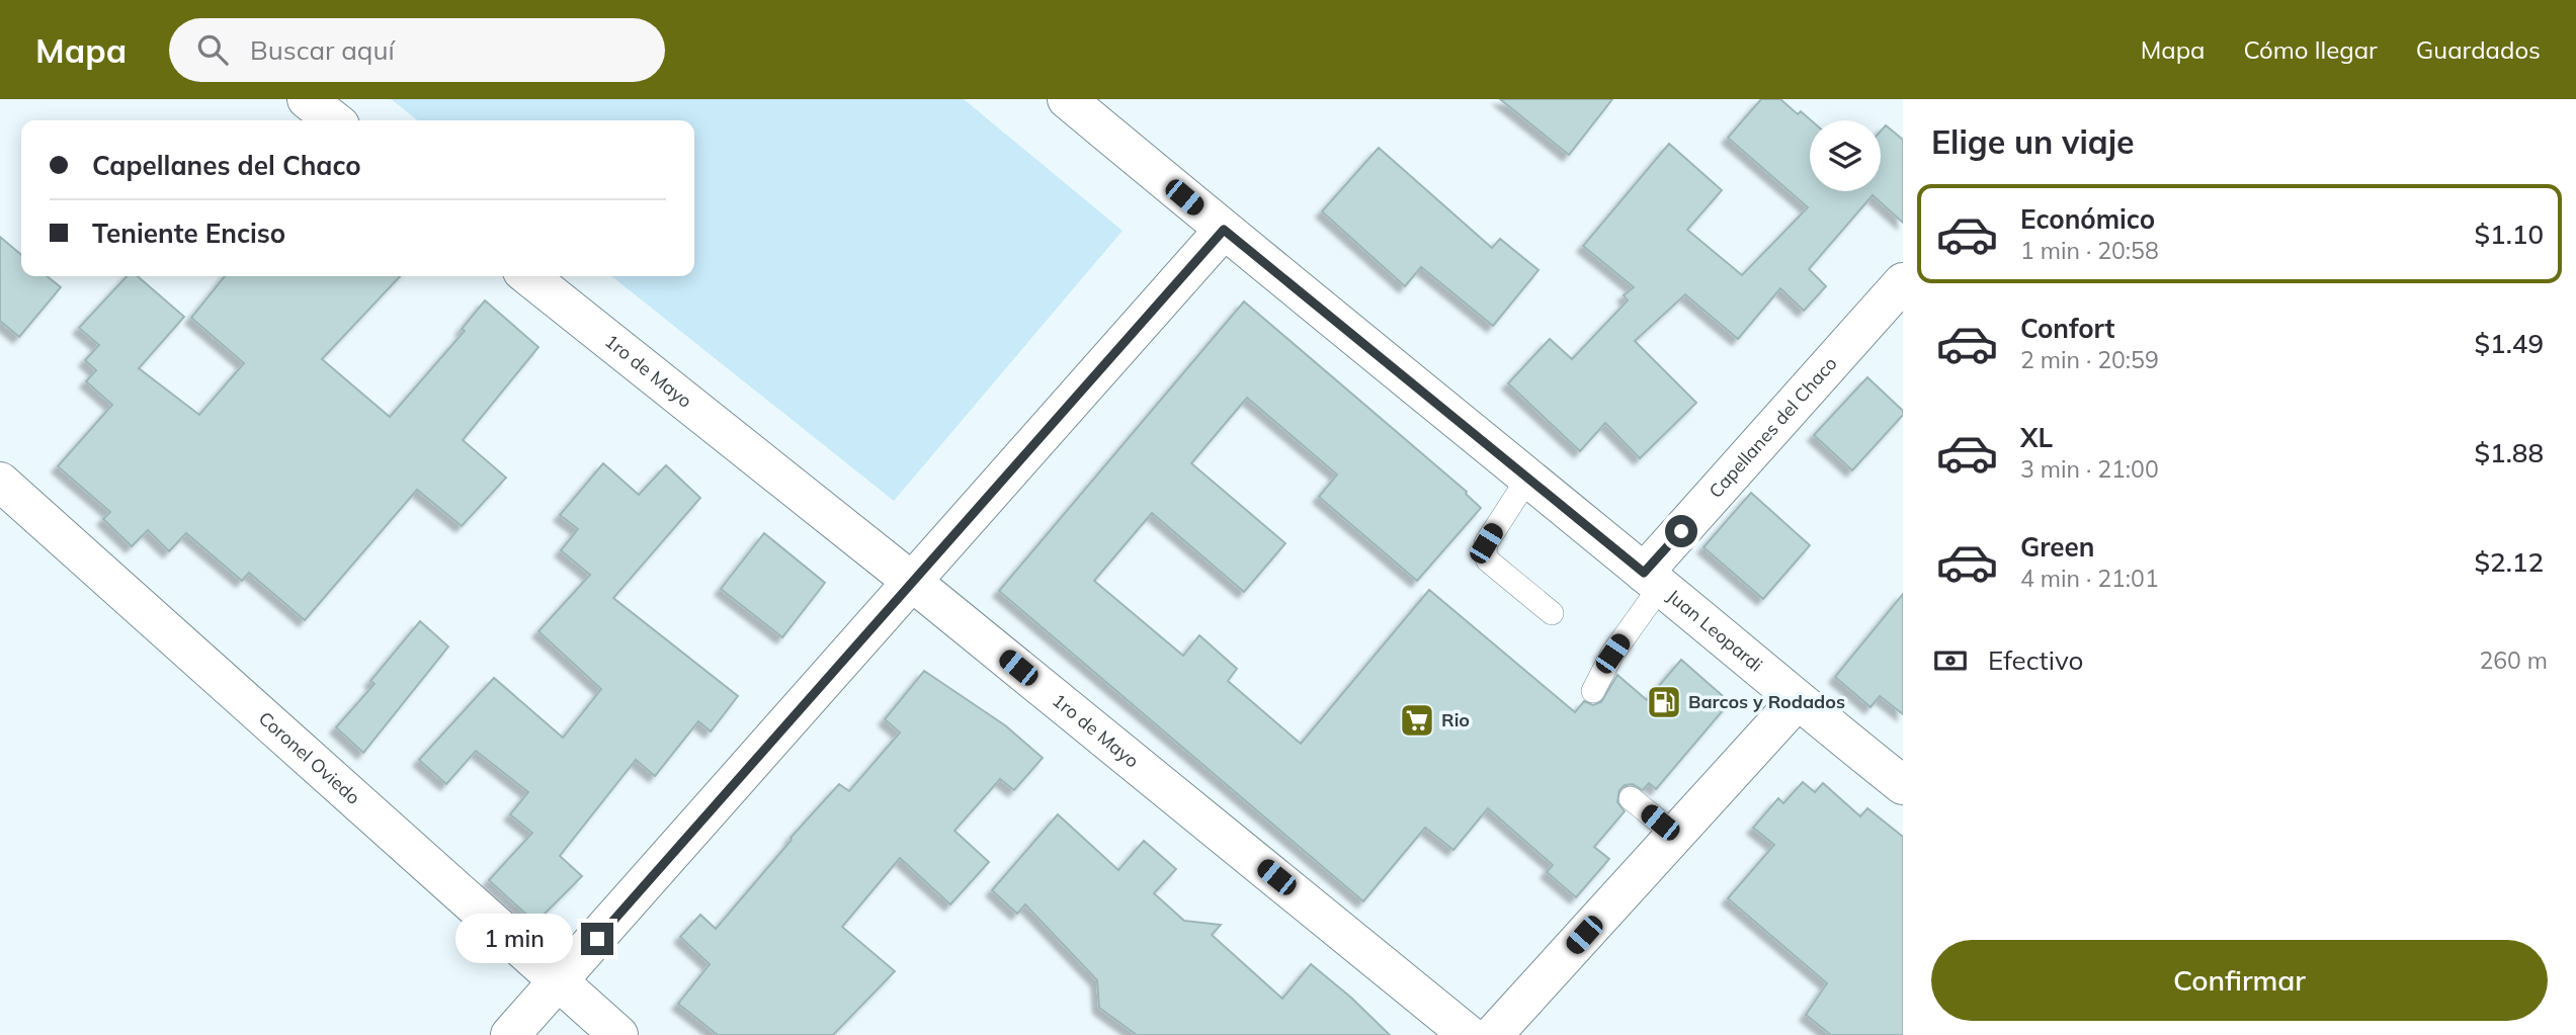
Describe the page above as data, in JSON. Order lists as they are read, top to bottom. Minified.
{"streets":{"street":["1ro de Mayo","Capellanes del Chaco","Juan Leopardi","Coronel Oviedo"]},"crossings":[["Capellanes del Chaco","Juan Leopardi"]],"places":{"fuel station":["Barcos y Rodados"],"supermarket":["Rio"]},"page":{"header":"Mapa","search":"Buscar aquí","nav":["Mapa","Cómo llegar","Guardados"],"heading":"Elige un viaje","banner":["Capellanes del Chaco","Teniente Enciso"],"list":[{"name":"Económico","note":"1 min · 20:58","value":"$1.10"},{"name":"Confort","note":"2 min · 20:59","value":"$1.49"},{"name":"XL","note":"3 min · 21:00","value":"$1.88"},{"name":"Green","note":"4 min · 21:01","value":"$2.12"}],"pay":["Efectivo","260 m"],"bubble":"1 min","buttons":"Confirmar"}}
